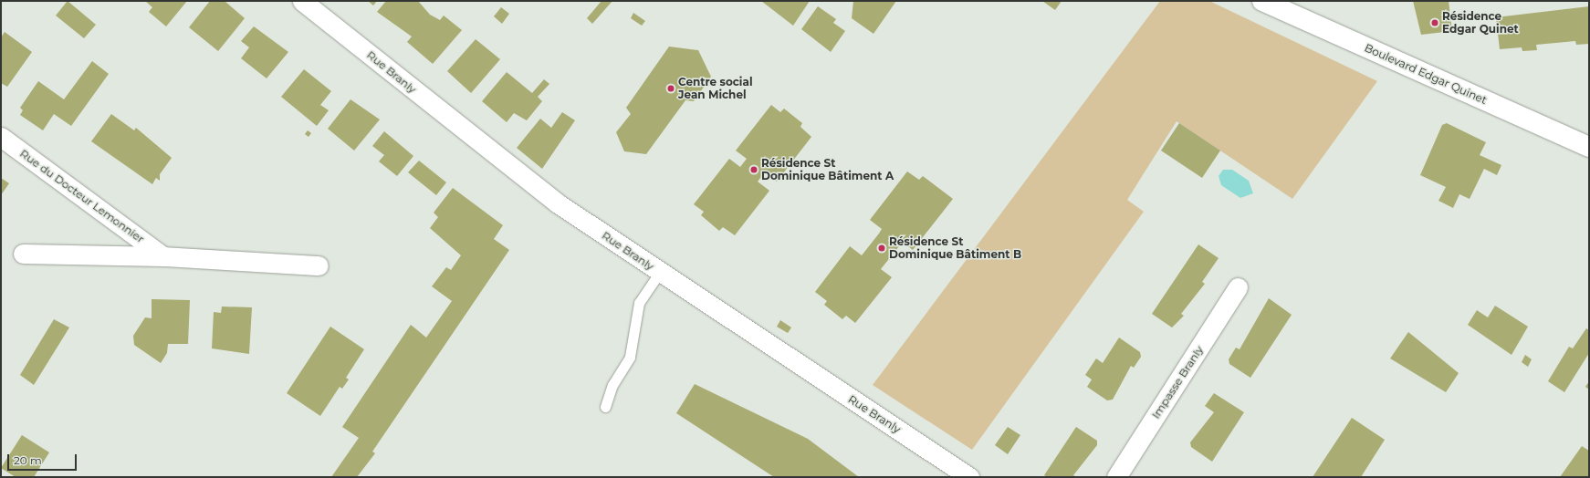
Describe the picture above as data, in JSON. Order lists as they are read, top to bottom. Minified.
{"streets":{"street":["Rue Branly","Boulevard Edgar Quinet","Rue du Docteur Lemonnier","Impasse Branly"]},"places":["Résidence Edgar Quinet","Centre social Jean Michel","Résidence St Dominique Bâtiment A","Résidence St Dominique Bâtiment B"],"scale_bar":"20 m"}
